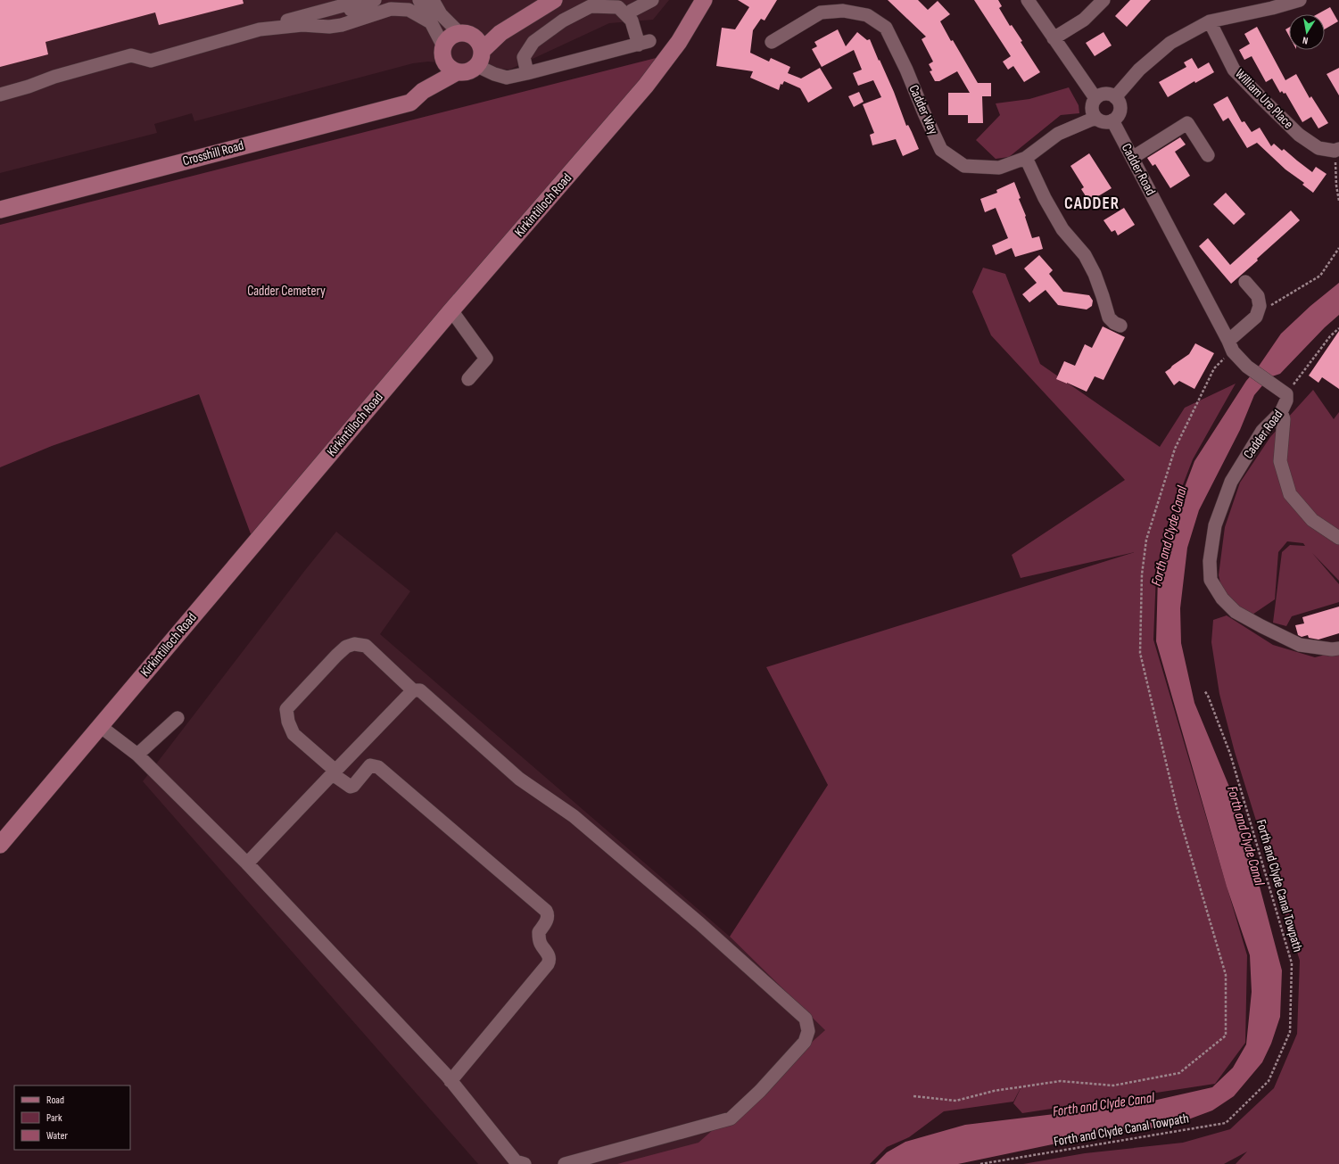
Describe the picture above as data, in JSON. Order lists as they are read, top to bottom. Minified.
{"streets":{"main road":["Crosshill Road","Kirkintilloch Road"],"street":["William Ure Place","Cadder Way","Cadder Road"],"path":["Forth and Clyde Canal Towpath"]},"crossings":[["Cadder Way","Cadder Road"]],"districts":["CADDER"],"water":["Forth and Clyde Canal"],"parks":["Cadder Cemetery"],"legend":["Road","Park","Water"],"north":"bottom"}
